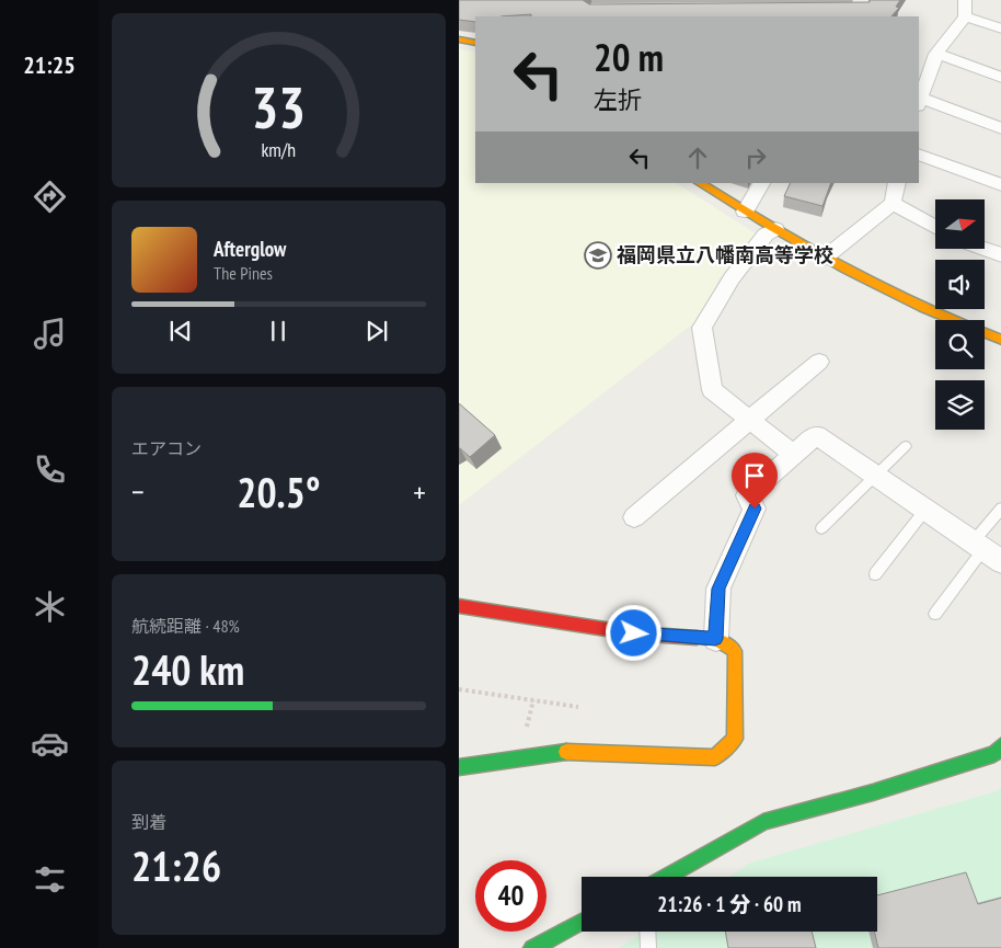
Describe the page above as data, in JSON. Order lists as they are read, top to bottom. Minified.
{"places":{"school or university":["福岡県立八幡南高等学校"]},"north":"right","page":{"tabs":"21:25","turn":["20 m","左折"],"song":["Afterglow","The Pines"],"tile":["エアコン",["航続距離 · 48%","240 km"],["到着","21:26"]],"heat":["−","20.5°","+"],"limit":"40","trip":"21:26 · 1 分 · 60 m","gauge":["33","km/h"]}}
